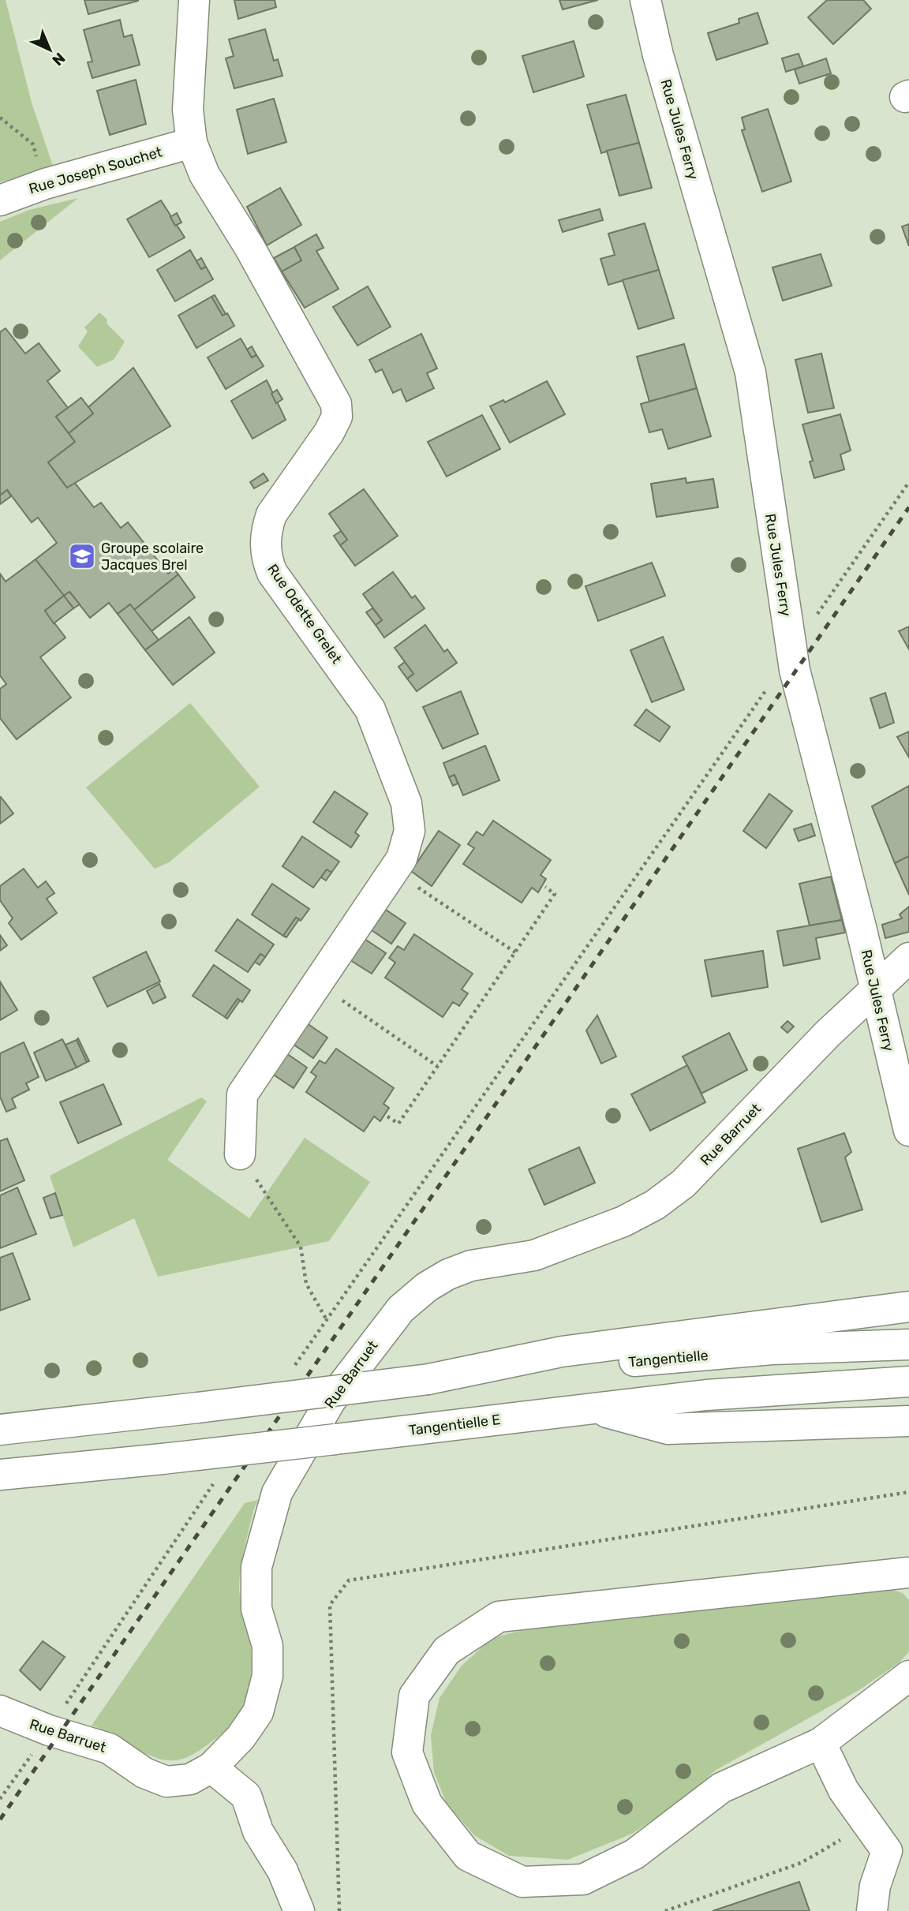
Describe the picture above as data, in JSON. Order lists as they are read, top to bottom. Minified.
{"streets":{"street":["Rue Jules Ferry","Rue Joseph Souchet","Rue Odette Grelet","Rue Barruet","Tangentielle","Tangentielle E"]},"crossings":[["Rue Jules Ferry","Rue Barruet"],["Rue Joseph Souchet","Rue Odette Grelet"]],"places":{"school or university":["Groupe scolaire Jacques Brel"]},"north":"bottom right"}
